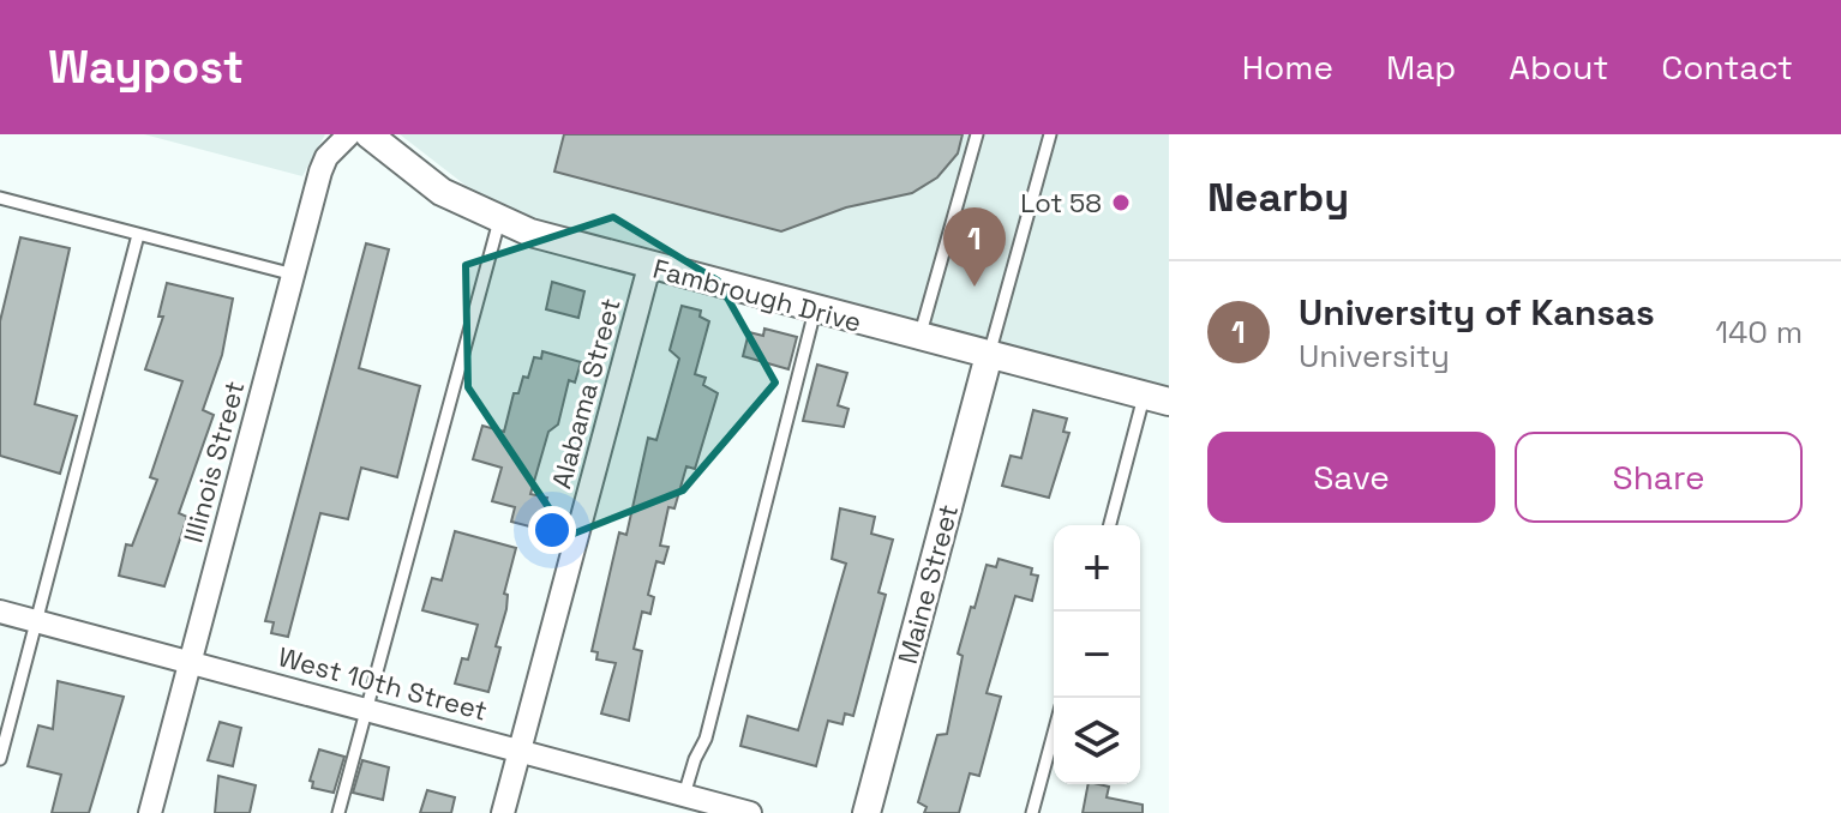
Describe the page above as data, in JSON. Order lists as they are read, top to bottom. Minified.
{"streets":{"street":["Fambrough Drive","Alabama Street","Illinois Street","Maine Street","West 10th Street"]},"crossings":[["Fambrough Drive","Alabama Street"],["Fambrough Drive","Maine Street"],["Alabama Street","West 10th Street"],["Illinois Street","West 10th Street"]],"places":["Lot 58"],"page":{"header":"Waypost","nav":["Home","Map","About","Contact"],"heading":"Nearby","pins":"1","list":[{"mark":"1","name":"University of Kansas","note":"University","value":"140 m"}],"buttons":["Save","Share"],"map_buttons":["+","−"]}}
